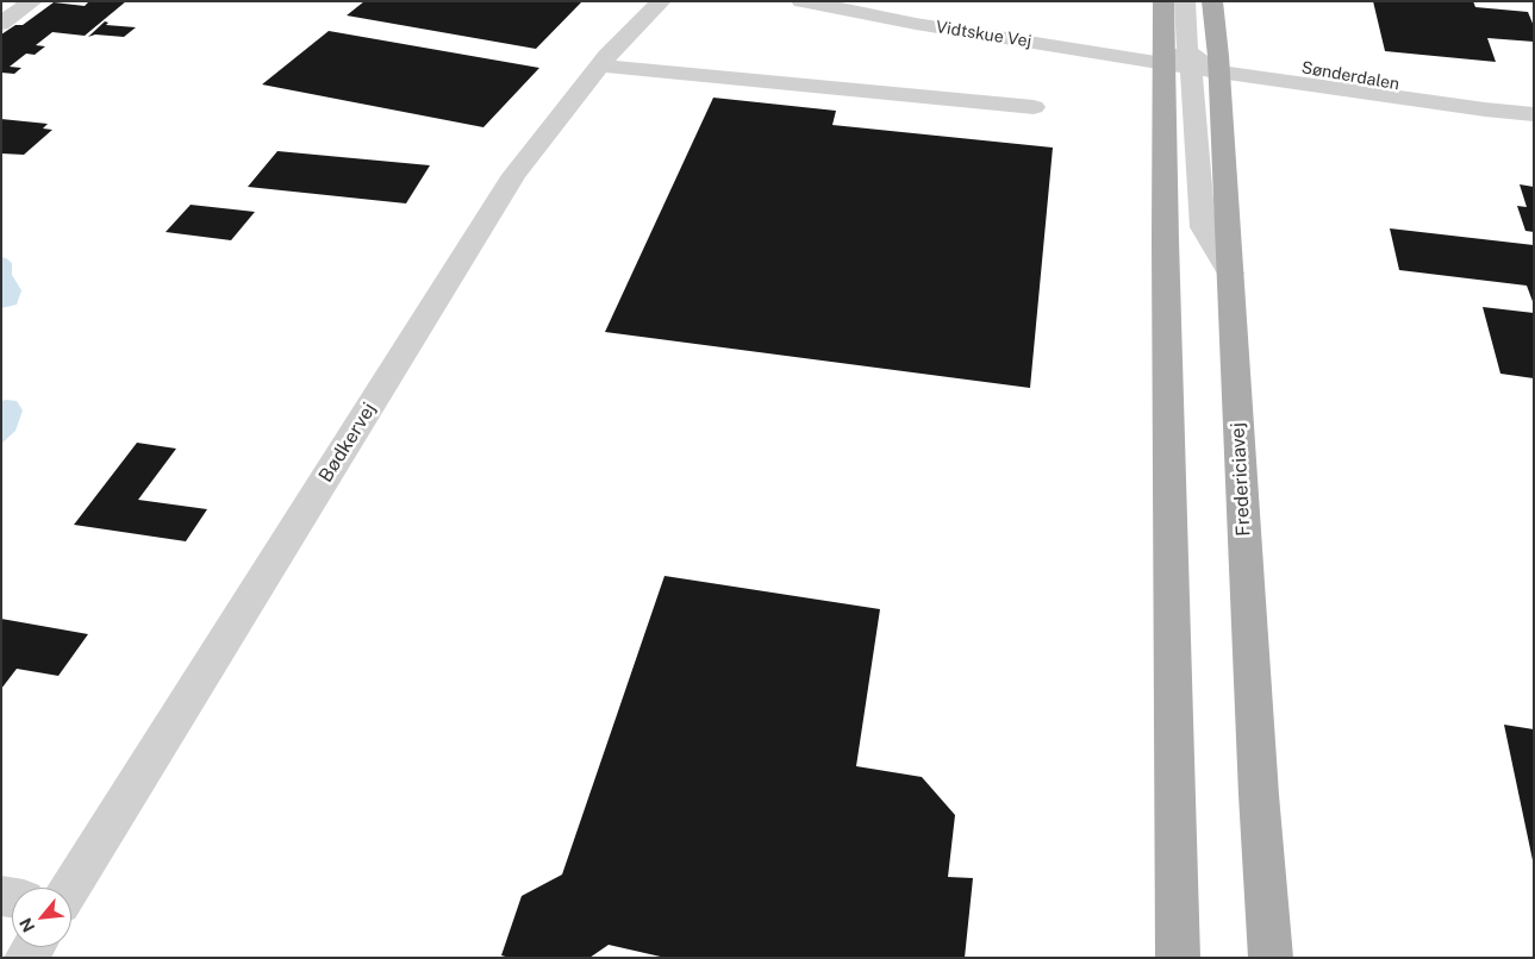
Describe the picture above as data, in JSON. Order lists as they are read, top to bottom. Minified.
{"streets":{"main road":["Fredericiavej"],"street":["Vidtskue Vej","Sønderdalen","Bødkervej"]},"crossings":[["Vidtskue Vej","Sønderdalen"],["Sønderdalen","Fredericiavej"]],"north":"bottom left"}
